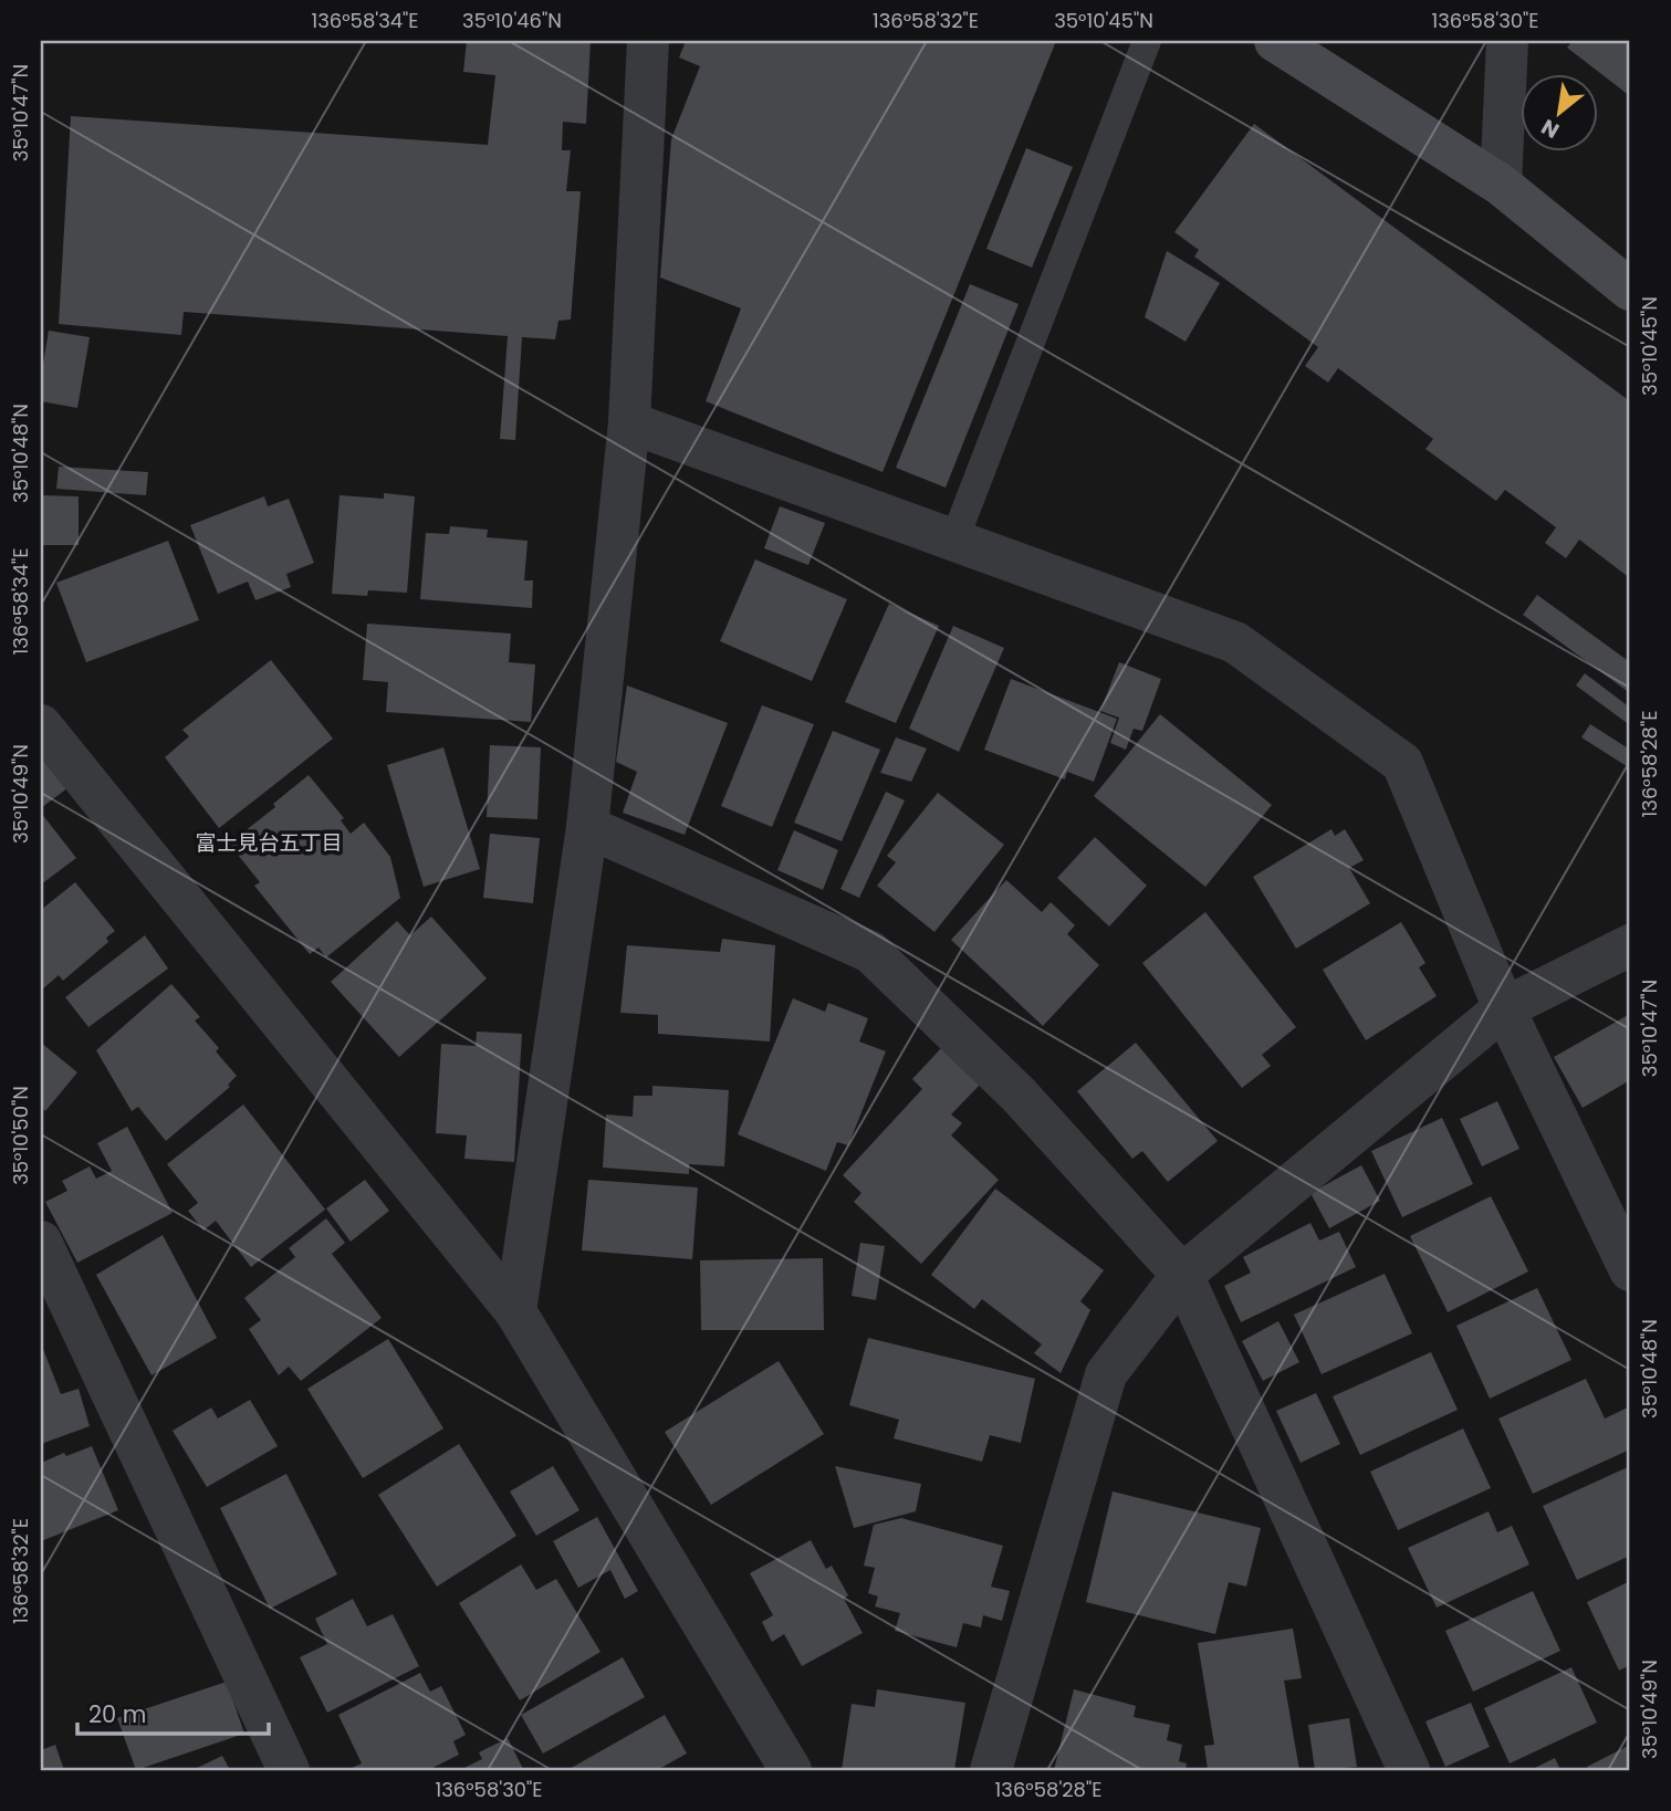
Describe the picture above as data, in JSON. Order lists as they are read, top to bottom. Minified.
{"districts":["富士見台五丁目"],"scale_bar":"20 m","north":"bottom left","coordinates":["136°58'34\"E","35°10'46\"N","136°58'32\"E","35°10'45\"N","136°58'30\"E","35°10'47\"N","35°10'48\"N","136°58'28\"E","35°10'49\"N","35°10'50\"N"]}
